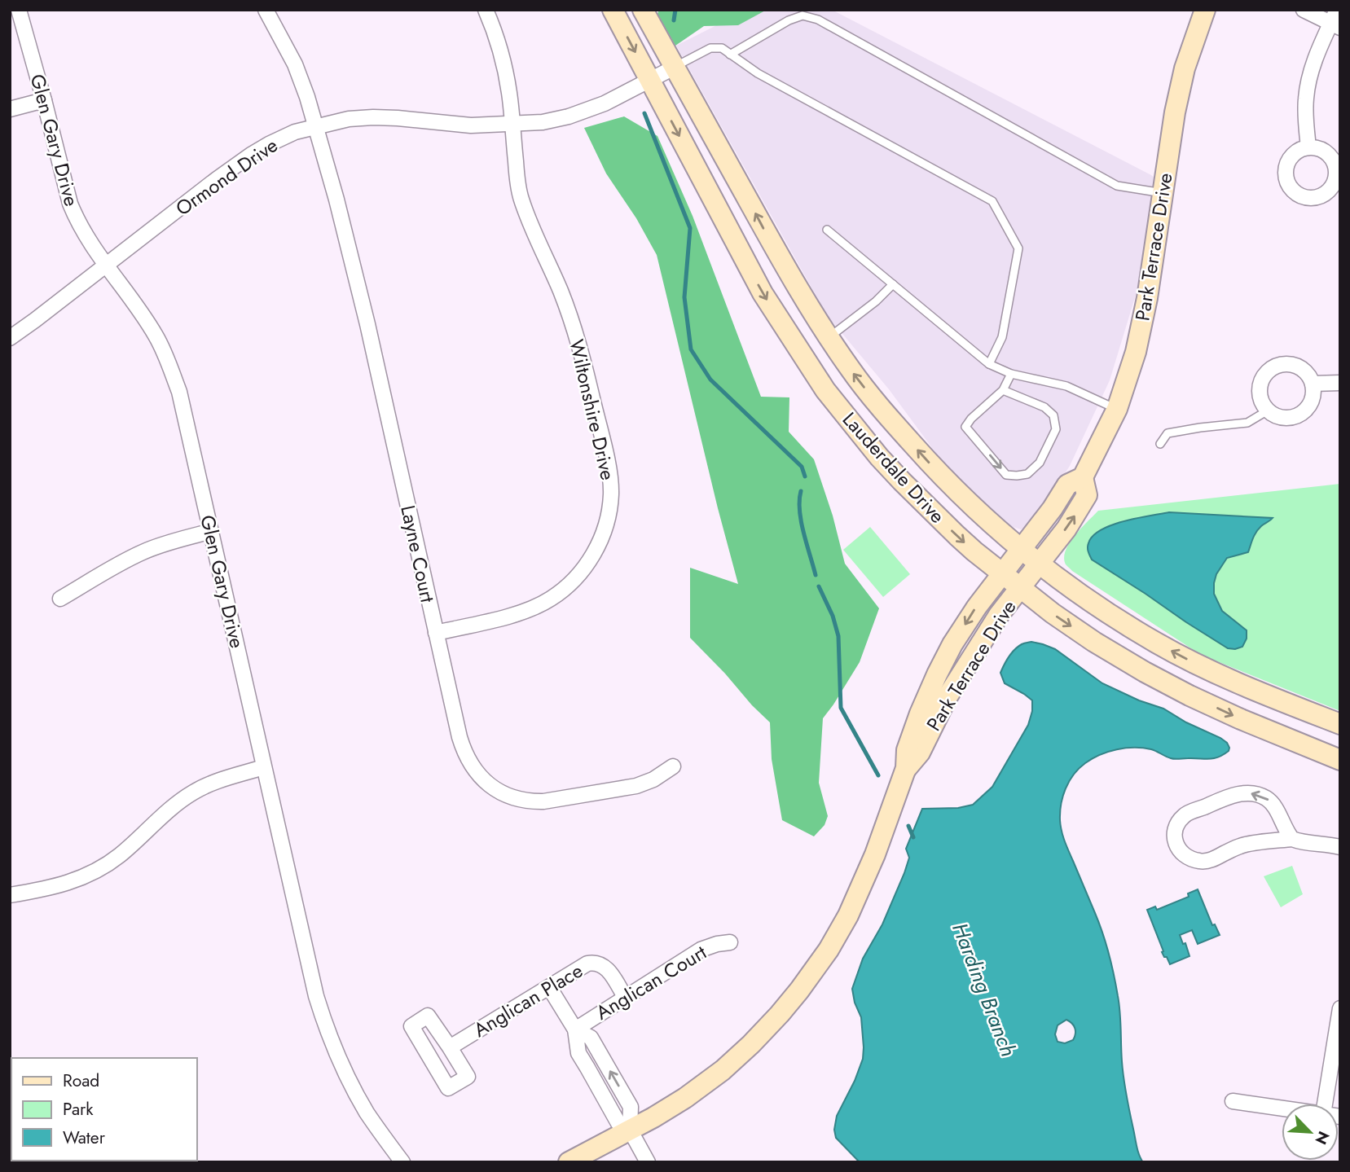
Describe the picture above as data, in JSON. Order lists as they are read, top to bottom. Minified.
{"streets":{"main road":["Park Terrace Drive","Lauderdale Drive"],"street":["Glen Gary Drive","Ormond Drive","Wiltonshire Drive","Layne Court","Anglican Court","Anglican Place"]},"crossings":[["Glen Gary Drive","Ormond Drive"],["Ormond Drive","Wiltonshire Drive"],["Ormond Drive","Lauderdale Drive"],["Ormond Drive","Layne Court"],["Park Terrace Drive","Lauderdale Drive"],["Wiltonshire Drive","Layne Court"],["Anglican Court","Anglican Place"]],"water":["Harding Branch"],"legend":["Road","Park","Water"],"north":"bottom right"}
